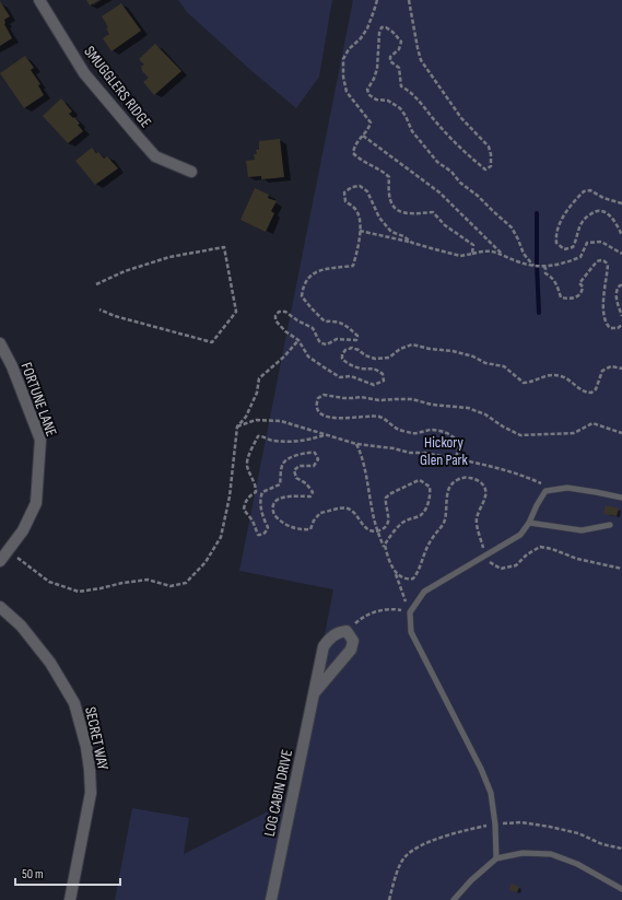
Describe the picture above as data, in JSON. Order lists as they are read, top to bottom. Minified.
{"streets":{"street":["SMUGGLERS RIDGE","FORTUNE LANE","SECRET WAY","LOG CABIN DRIVE"]},"parks":["Hickory Glen Park"],"scale_bar":"50 m"}
